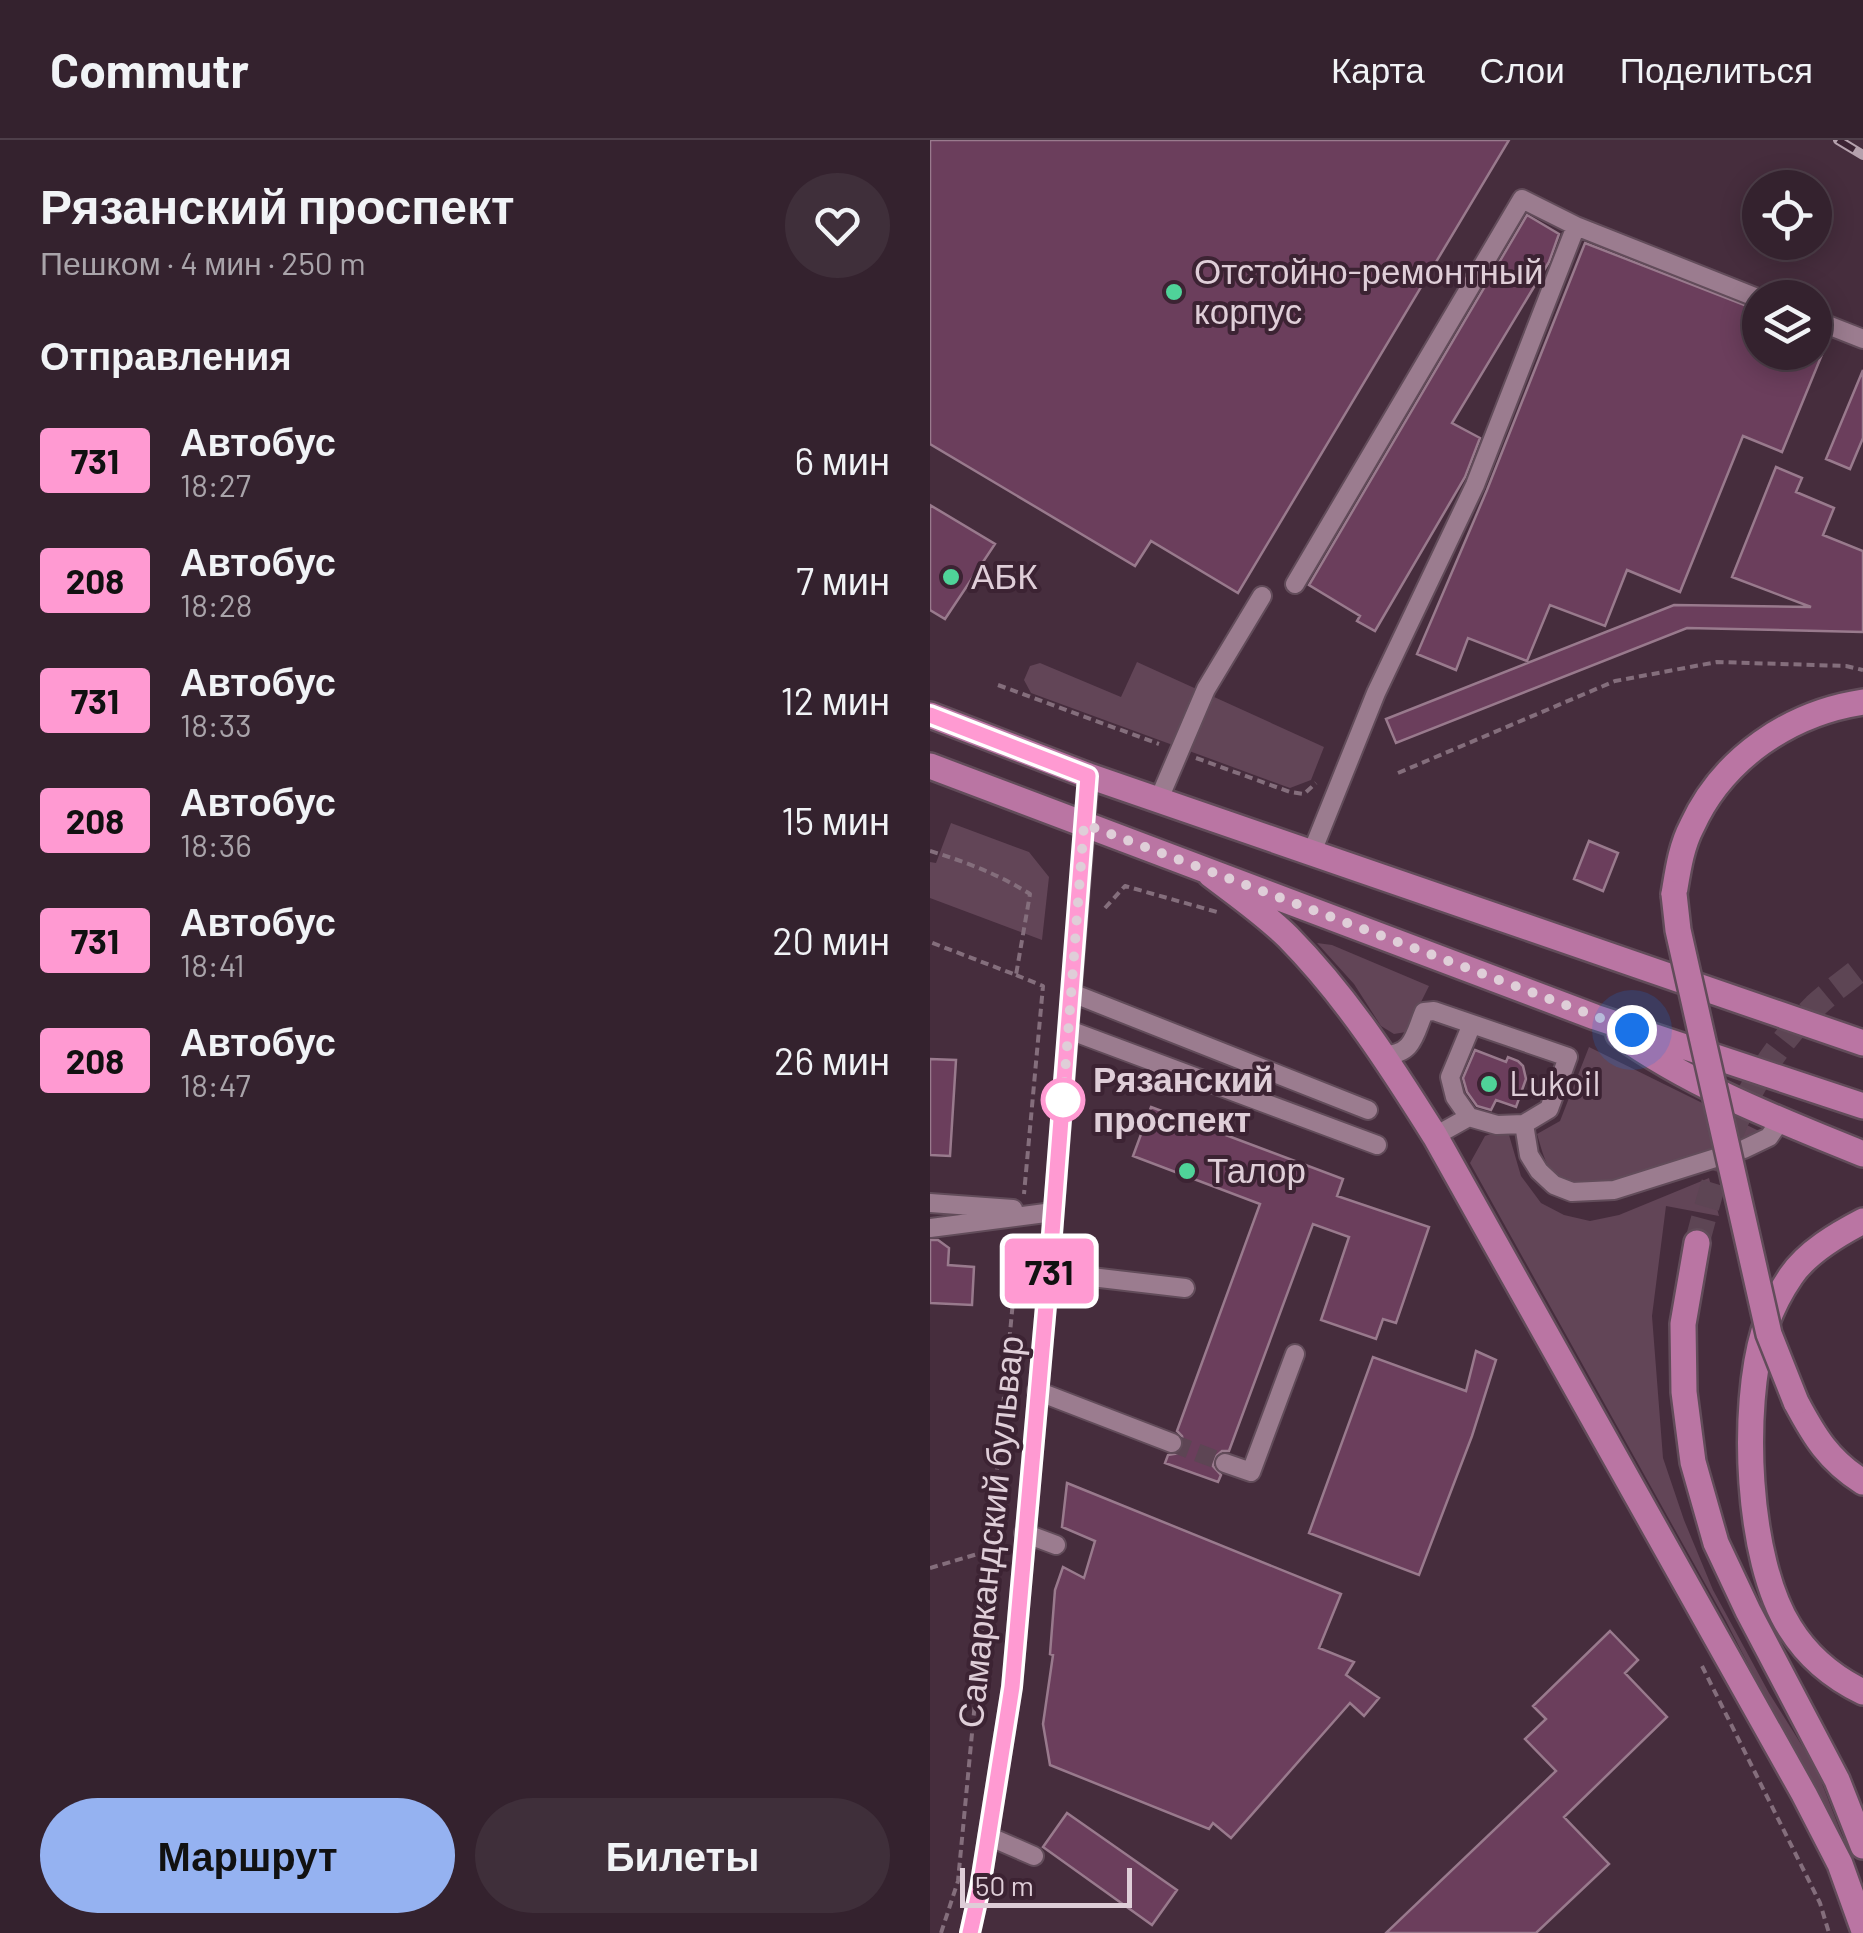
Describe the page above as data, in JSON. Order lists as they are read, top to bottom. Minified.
{"streets":{"street":["Самаркандский бульвар"]},"places":["Отстойно-ремонтный корпус","АБК","Lukoil","Рязанский проспект","Талор"],"lines":["bus line 731"],"scale_bar":"50 m","page":{"header":"Commutr","nav":["Карта","Слои","Поделиться"],"heading":[["Рязанский проспект","Пешком · 4 мин · 250 m"],"Отправления"],"on_map":"731","list":[{"mark":"731","name":"Автобус","note":"18:27","value":"6 мин"},{"mark":"208","name":"Автобус","note":"18:28","value":"7 мин"},{"mark":"731","name":"Автобус","note":"18:33","value":"12 мин"},{"mark":"208","name":"Автобус","note":"18:36","value":"15 мин"},{"mark":"731","name":"Автобус","note":"18:41","value":"20 мин"},{"mark":"208","name":"Автобус","note":"18:47","value":"26 мин"}],"buttons":["Маршрут","Билеты"],"scale":"50 m"}}
